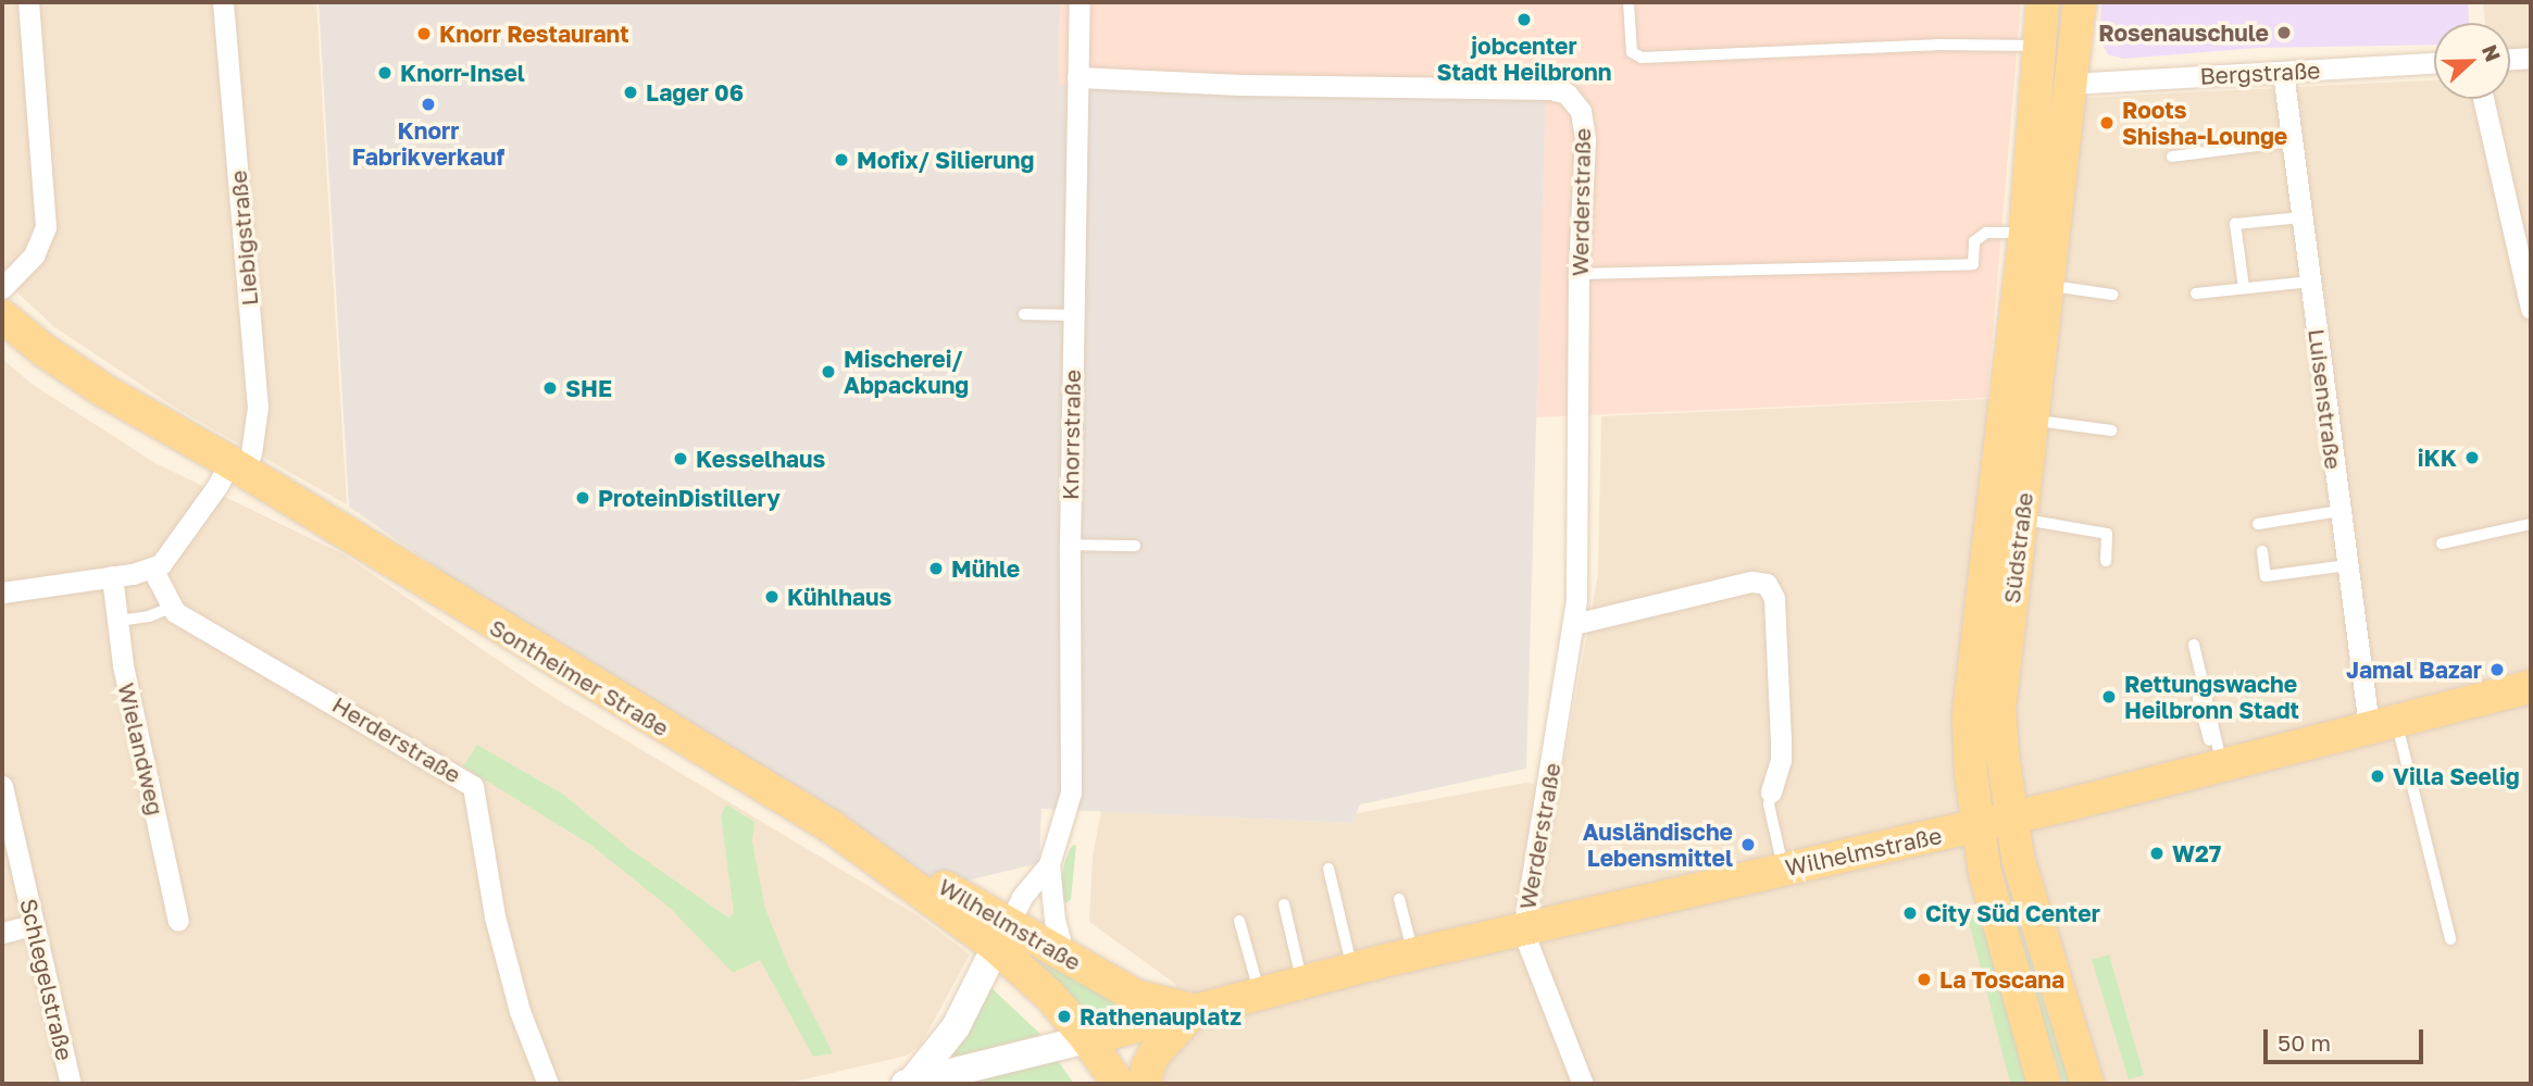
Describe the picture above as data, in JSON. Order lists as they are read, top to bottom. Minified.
{"streets":{"main road":["Südstraße","Sontheimer Straße","Wilhelmstraße"],"street":["Bergstraße","Werderstraße","Liebigstraße","Luisenstraße","Knorrstraße","Herderstraße","Wielandweg","Schlegelstraße"]},"crossings":[["Bergstraße","Luisenstraße"],["Bergstraße","Südstraße"],["Werderstraße","Knorrstraße"],["Werderstraße","Wilhelmstraße"],["Liebigstraße","Sontheimer Straße"],["Luisenstraße","Wilhelmstraße"],["Knorrstraße","Sontheimer Straße"],["Knorrstraße","Wilhelmstraße"],["Südstraße","Wilhelmstraße"],["Sontheimer Straße","Wilhelmstraße"]],"places":["jobcenter Stadt Heilbronn","Rosenauschule","Knorr Restaurant","Knorr-Insel","Lager 06","Knorr Fabrikverkauf","Roots Shisha-Lounge","Mofix/ Silierung","Mischerei/ Abpackung","SHE","iKK","Kesselhaus","ProteinDistillery","Mühle","Kühlhaus","Jamal Bazar","Rettungswache Heilbronn Stadt","Villa Seelig","Ausländische Lebensmittel","W27","City Süd Center","La Toscana","Rathenauplatz"],"scale_bar":"50 m","north":"right"}
